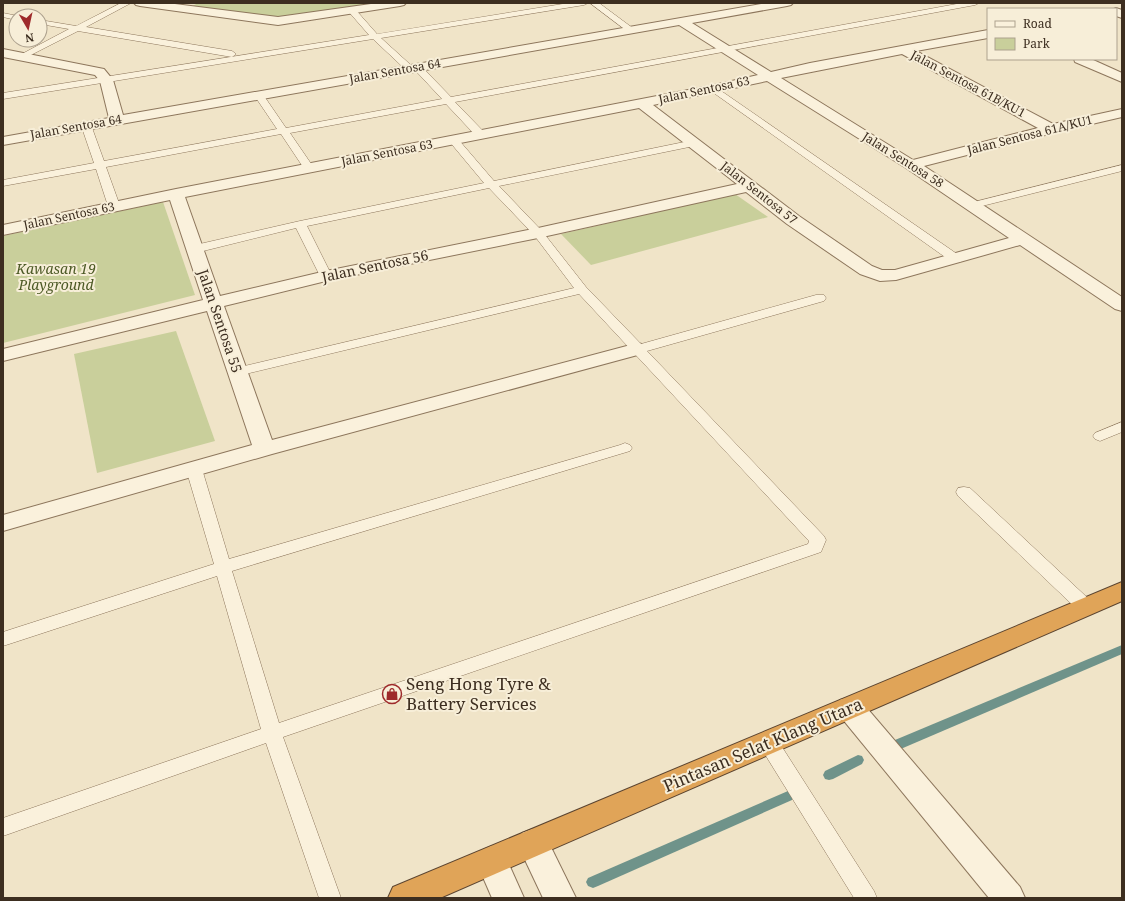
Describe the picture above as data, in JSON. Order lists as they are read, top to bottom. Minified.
{"streets":{"highway":["Pintasan Selat Klang Utara"],"street":["Jalan Sentosa 64","Jalan Sentosa 61B/KU1","Jalan Sentosa 63","Jalan Sentosa 61A/KU1","Jalan Sentosa 58","Jalan Sentosa 57","Jalan Sentosa 56","Jalan Sentosa 55"]},"crossings":[["Jalan Sentosa 64","Jalan Sentosa 58"],["Jalan Sentosa 61B/KU1","Jalan Sentosa 63"],["Jalan Sentosa 61B/KU1","Jalan Sentosa 61A/KU1"],["Jalan Sentosa 63","Jalan Sentosa 58"],["Jalan Sentosa 63","Jalan Sentosa 57"],["Jalan Sentosa 63","Jalan Sentosa 55"],["Jalan Sentosa 61A/KU1","Jalan Sentosa 58"],["Jalan Sentosa 57","Jalan Sentosa 56"],["Jalan Sentosa 56","Jalan Sentosa 55"]],"parks":["Kawasan 19 Playground"],"places":{"shop":["Seng Hong Tyre & Battery Services"]},"legend":["Road","Park"],"north":"bottom"}
